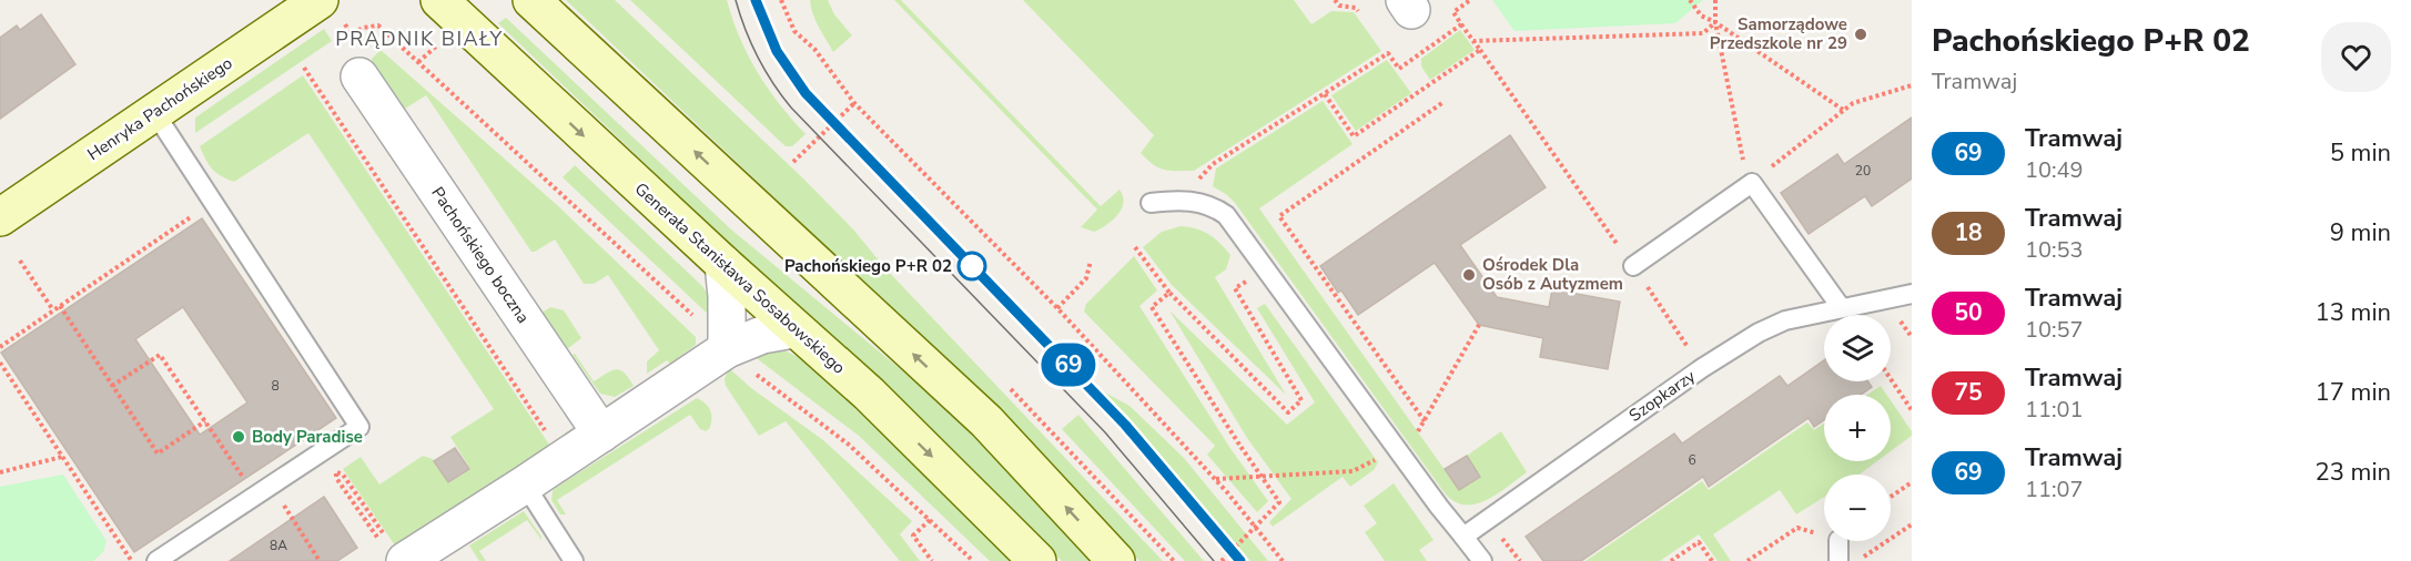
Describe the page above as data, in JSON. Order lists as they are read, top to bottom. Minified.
{"streets":{"main road":["Henryka Pachońskiego","Generała Stanisława Sosabowskiego"],"street":["Pachońskiego boczna"],"lane":["Szopkarzy"]},"districts":["PRĄDNIK BIAŁY"],"places":["Samorządowe Przedszkole nr 29","Pachońskiego P+R 02","Ośrodek Dla Osób z Autyzmem","Body Paradise"],"lines":["tram line 69"],"house_numbers":["20","8","6","8A"],"page":{"on_map":"69","heading":["Pachońskiego P+R 02","Tramwaj"],"list":[{"mark":"69","name":"Tramwaj","note":"10:49","value":"5 min"},{"mark":"18","name":"Tramwaj","note":"10:53","value":"9 min"},{"mark":"50","name":"Tramwaj","note":"10:57","value":"13 min"},{"mark":"75","name":"Tramwaj","note":"11:01","value":"17 min"},{"mark":"69","name":"Tramwaj","note":"11:07","value":"23 min"}],"map_buttons":["+","−"]}}
